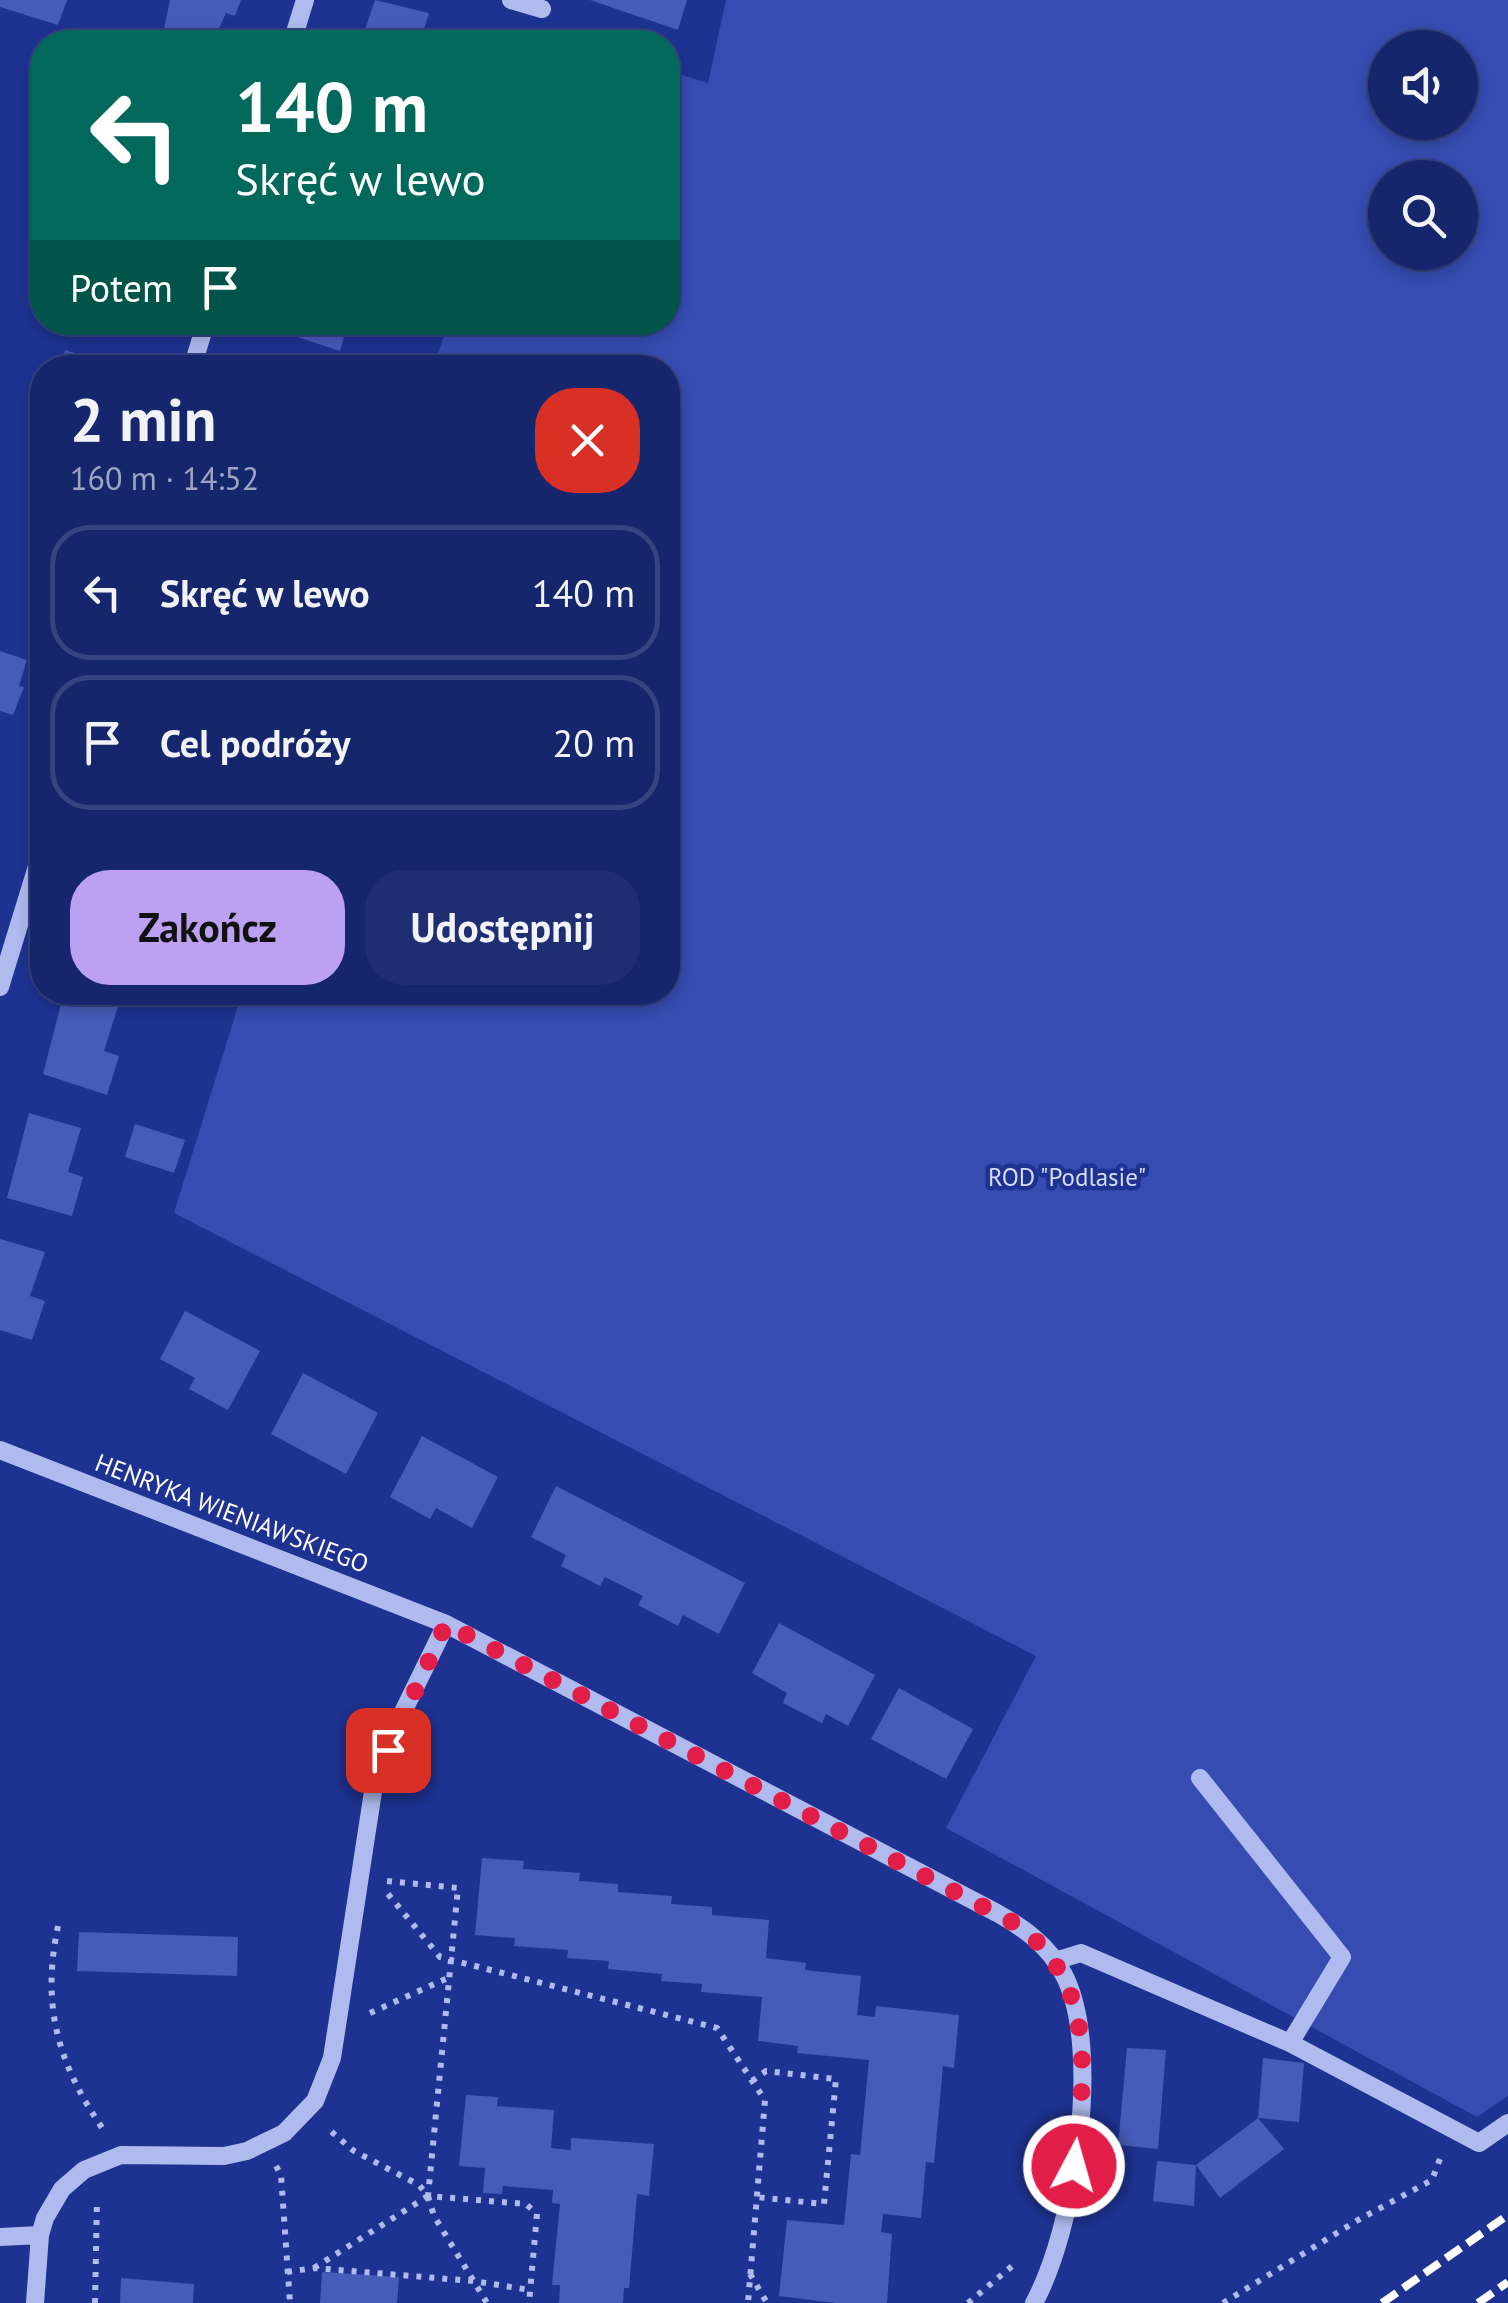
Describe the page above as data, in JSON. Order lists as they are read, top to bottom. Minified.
{"streets":{"street":["HENRYKA WIENIAWSKIEGO"]},"parks":["ROD \"Podlasie\""],"page":{"turn":["140 m","Skręć w lewo"],"then":"Potem","heading":["2 min","160 m · 14:52"],"list":[{"name":"Skręć w lewo","value":"140 m"},{"name":"Cel podróży","value":"20 m"}],"buttons":["Zakończ","Udostępnij"]}}
